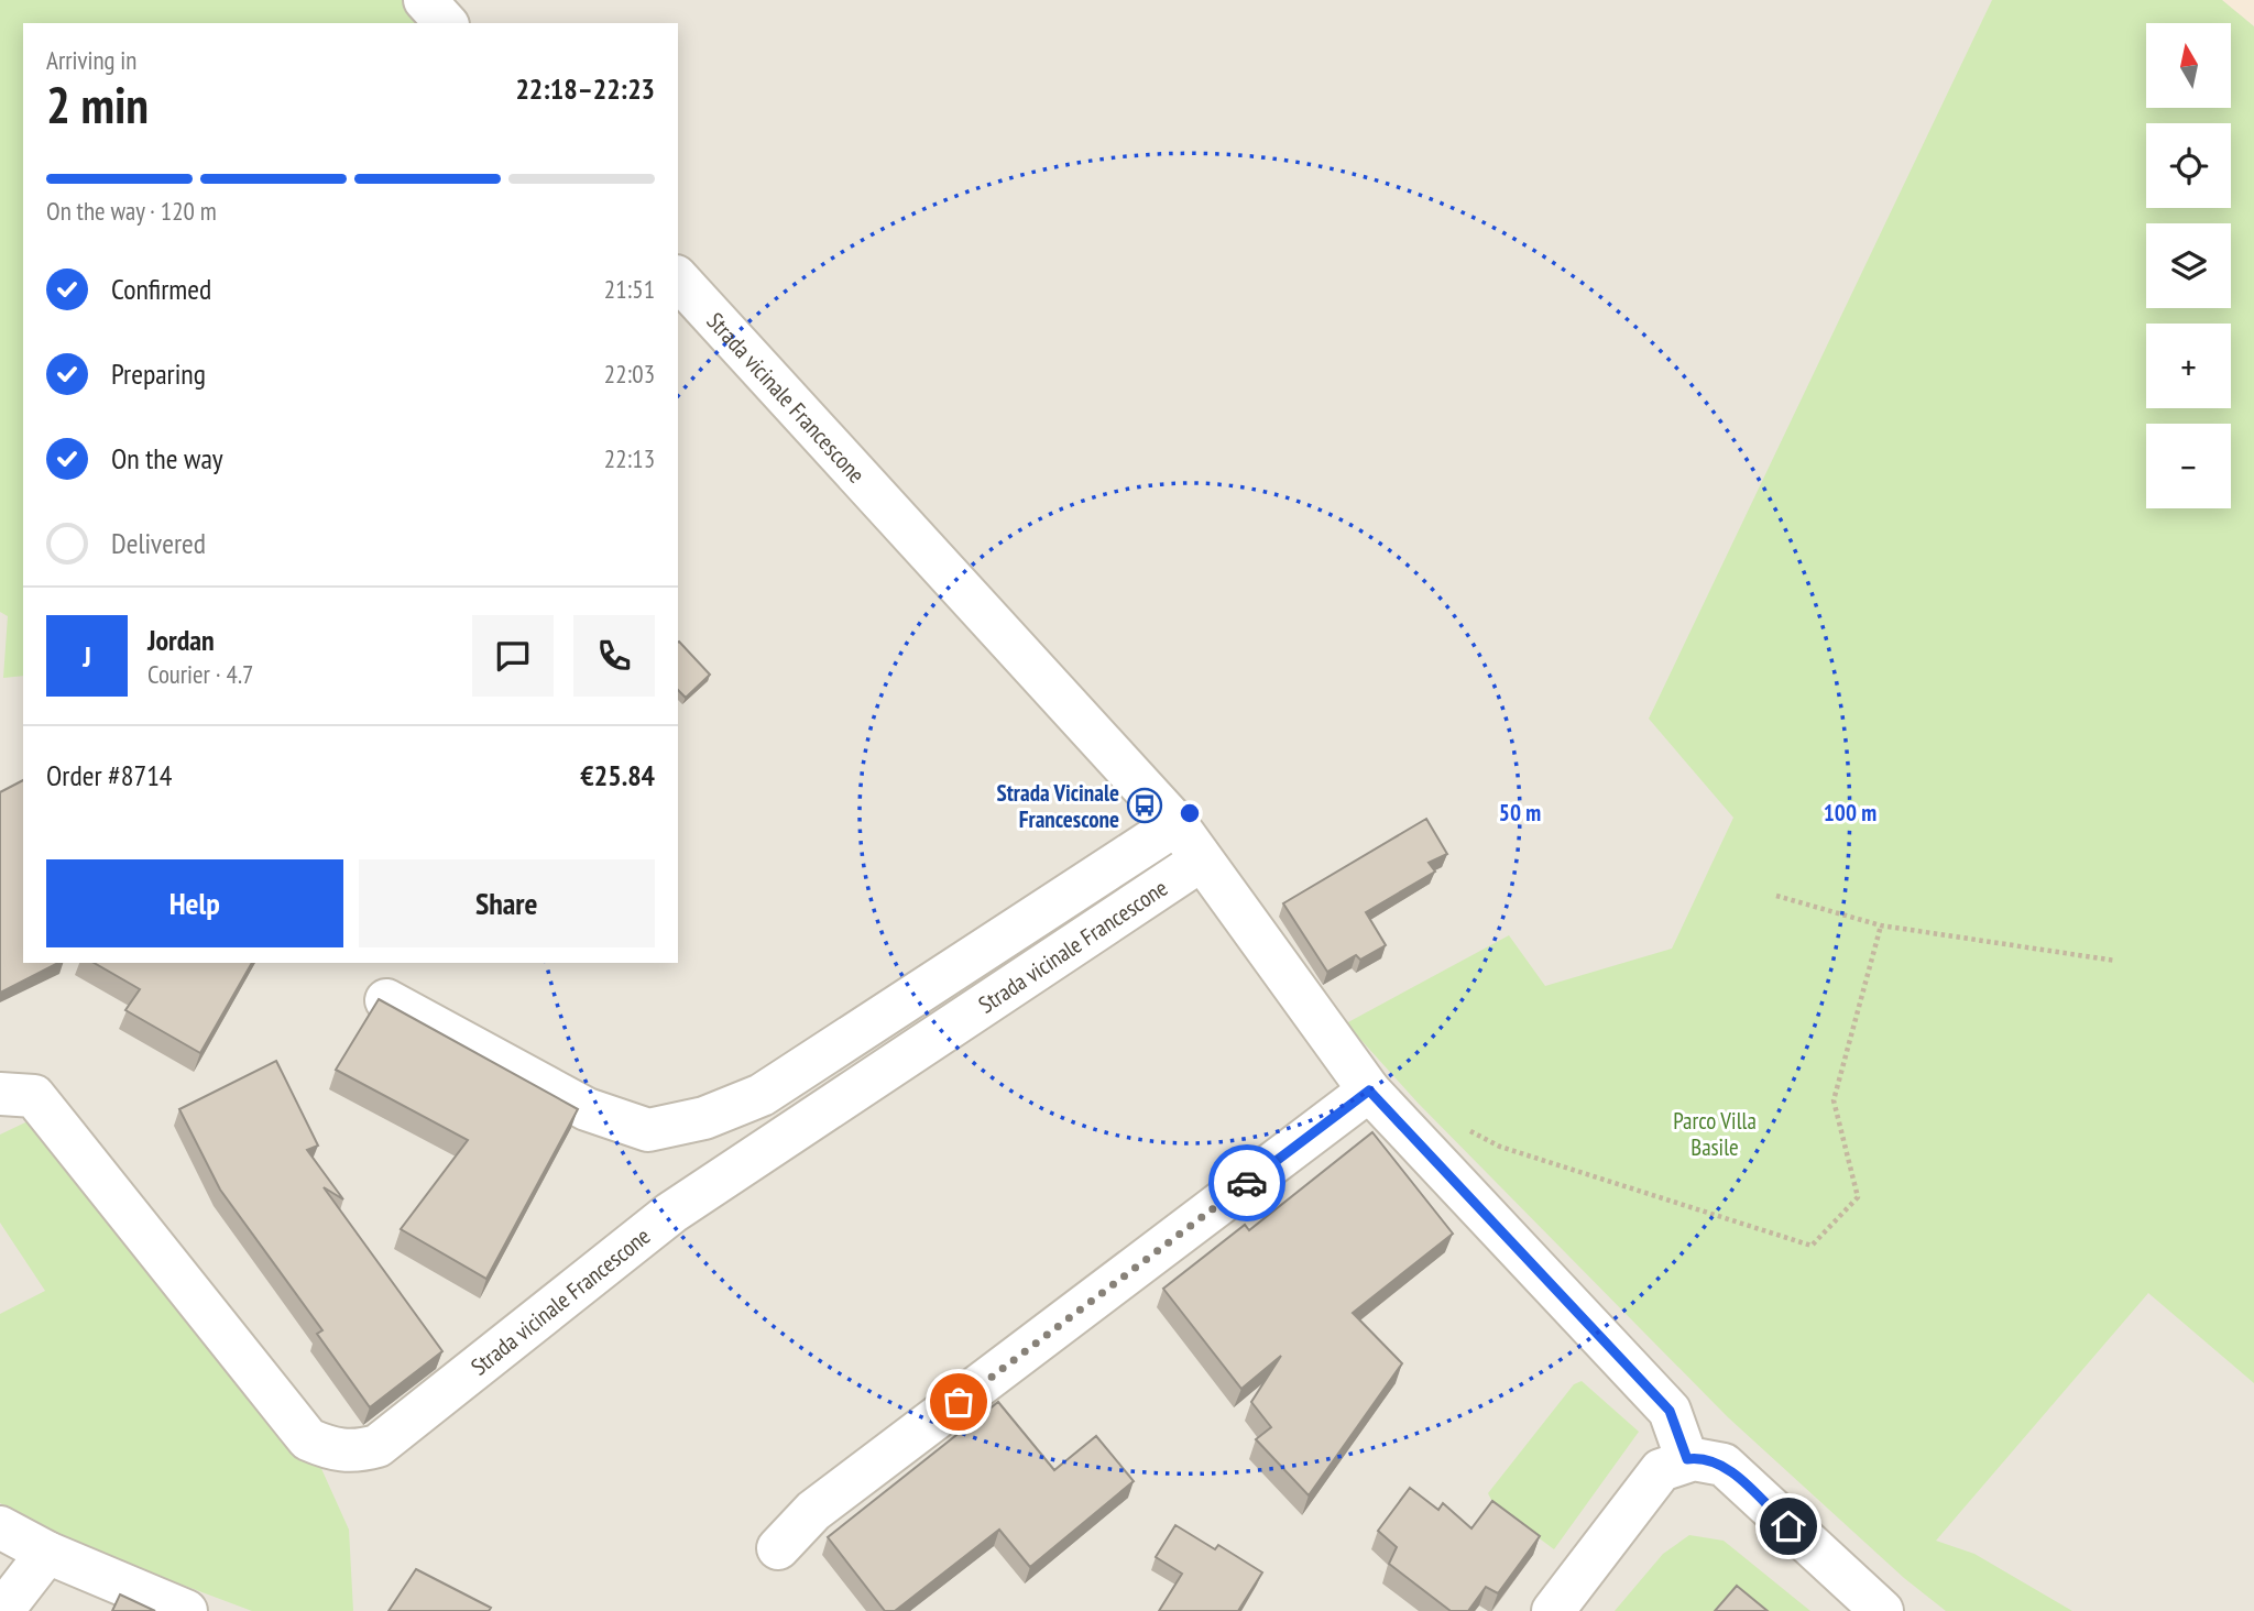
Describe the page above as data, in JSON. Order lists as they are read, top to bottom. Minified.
{"streets":{"street":["Strada vicinale Francescone"]},"parks":["Parco Villa Basile"],"places":{"bus stop":["Strada Vicinale Francescone"]},"north":"top","page":{"map_buttons":["+","−"],"heading":["2 min","Arriving in","22:18–22:23"],"panel":["Jordan","Courier · 4.7","Order #8714","€25.84"],"bar":"On the way · 120 m","list":[["Confirmed","21:51"],["Preparing","22:03"],["On the way","22:13"],"Delivered"],"round":"J","buttons":["Help","Share"]},"rings":["50 m","100 m"]}
